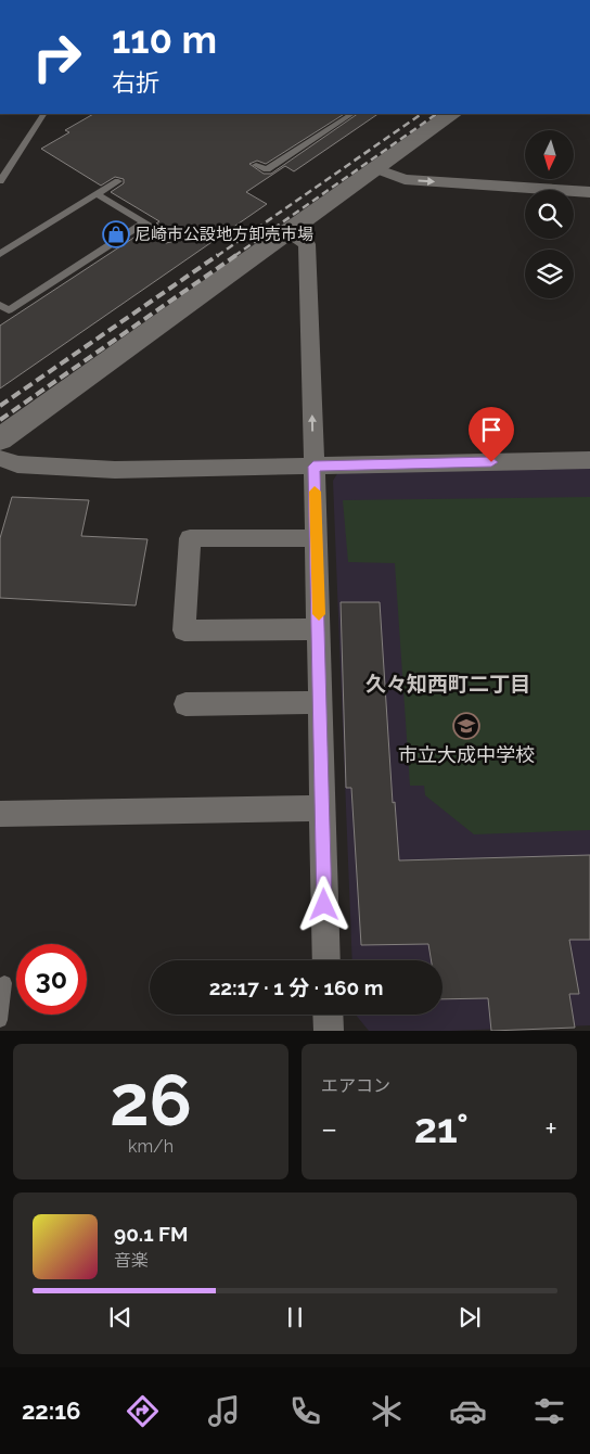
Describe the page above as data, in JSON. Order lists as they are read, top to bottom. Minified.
{"districts":["久々知西町二丁目"],"places":{"shop":["尼崎市公設地方卸売市場"],"school or university":["市立大成中学校"]},"north":"bottom","page":{"turn":["110 m","右折"],"limit":"30","trip":"22:17 · 1 分 · 160 m","tile":[["26","km/h"],"エアコン"],"heat":["−","21°","+"],"song":["90.1 FM","音楽"],"tabs":"22:16"}}
